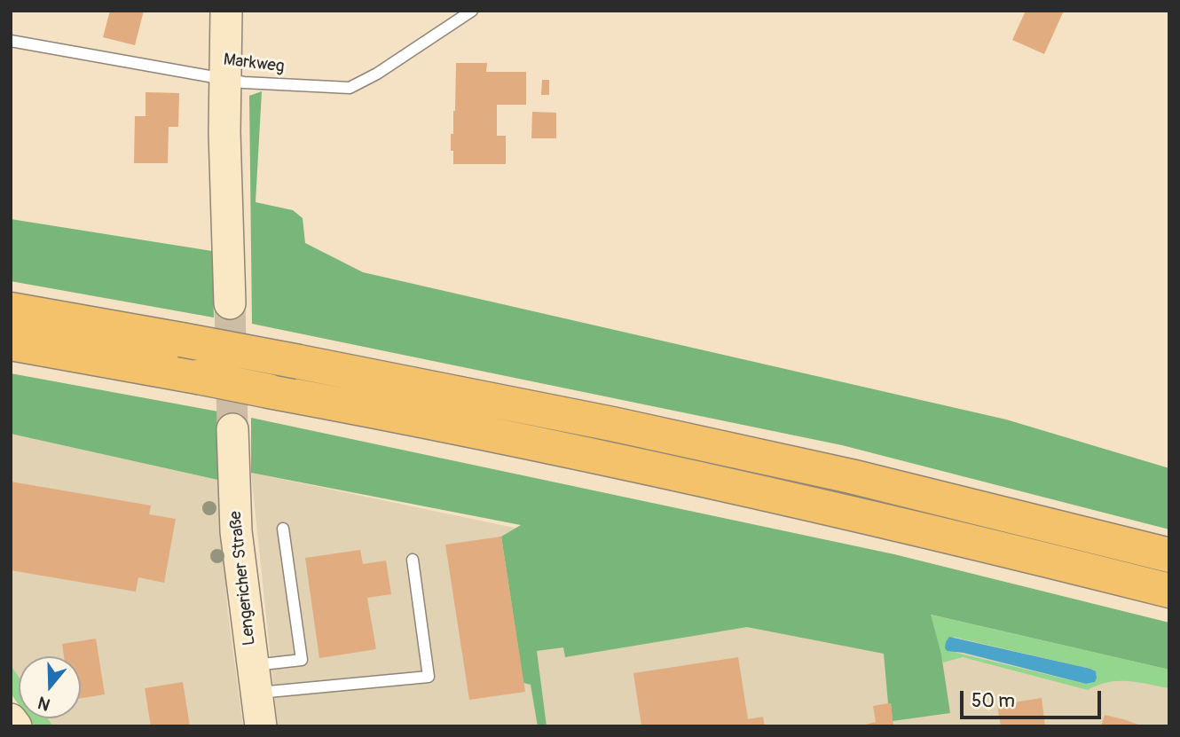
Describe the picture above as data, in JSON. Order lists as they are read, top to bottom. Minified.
{"streets":{"street":["Lengericher Straße"],"lane":["Markweg"]},"scale_bar":"50 m","north":"bottom"}
